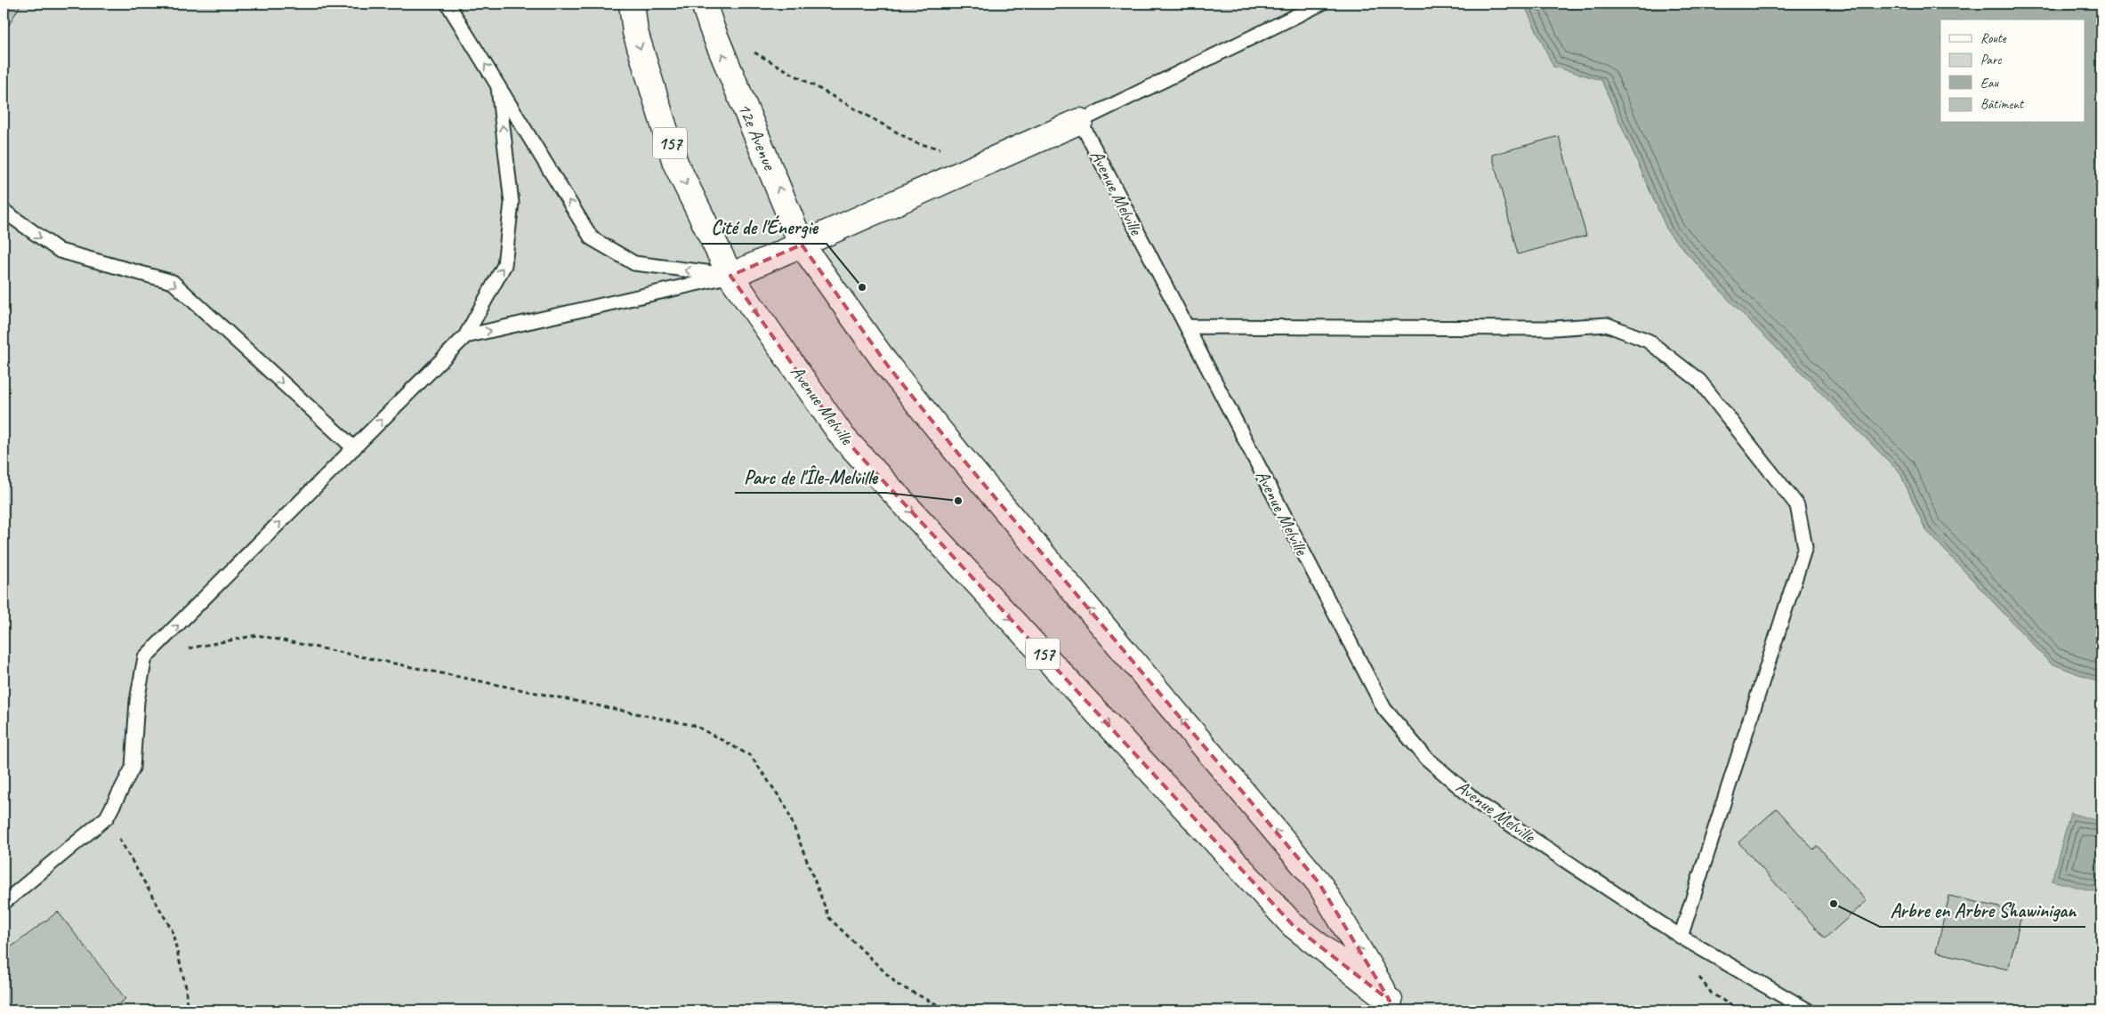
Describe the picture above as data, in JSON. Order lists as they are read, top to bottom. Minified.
{"streets":{"main road":["12e Avenue","157","Avenue Melville"]},"crossings":[["12e Avenue","157"],["12e Avenue","Avenue Melville"]],"one_way":["12e Avenue"],"places":["Cité de l'Énergie","Parc de l'Île-Melville","Arbre en Arbre Shawinigan"],"legend":["Route","Parc","Eau","Bâtiment"]}
